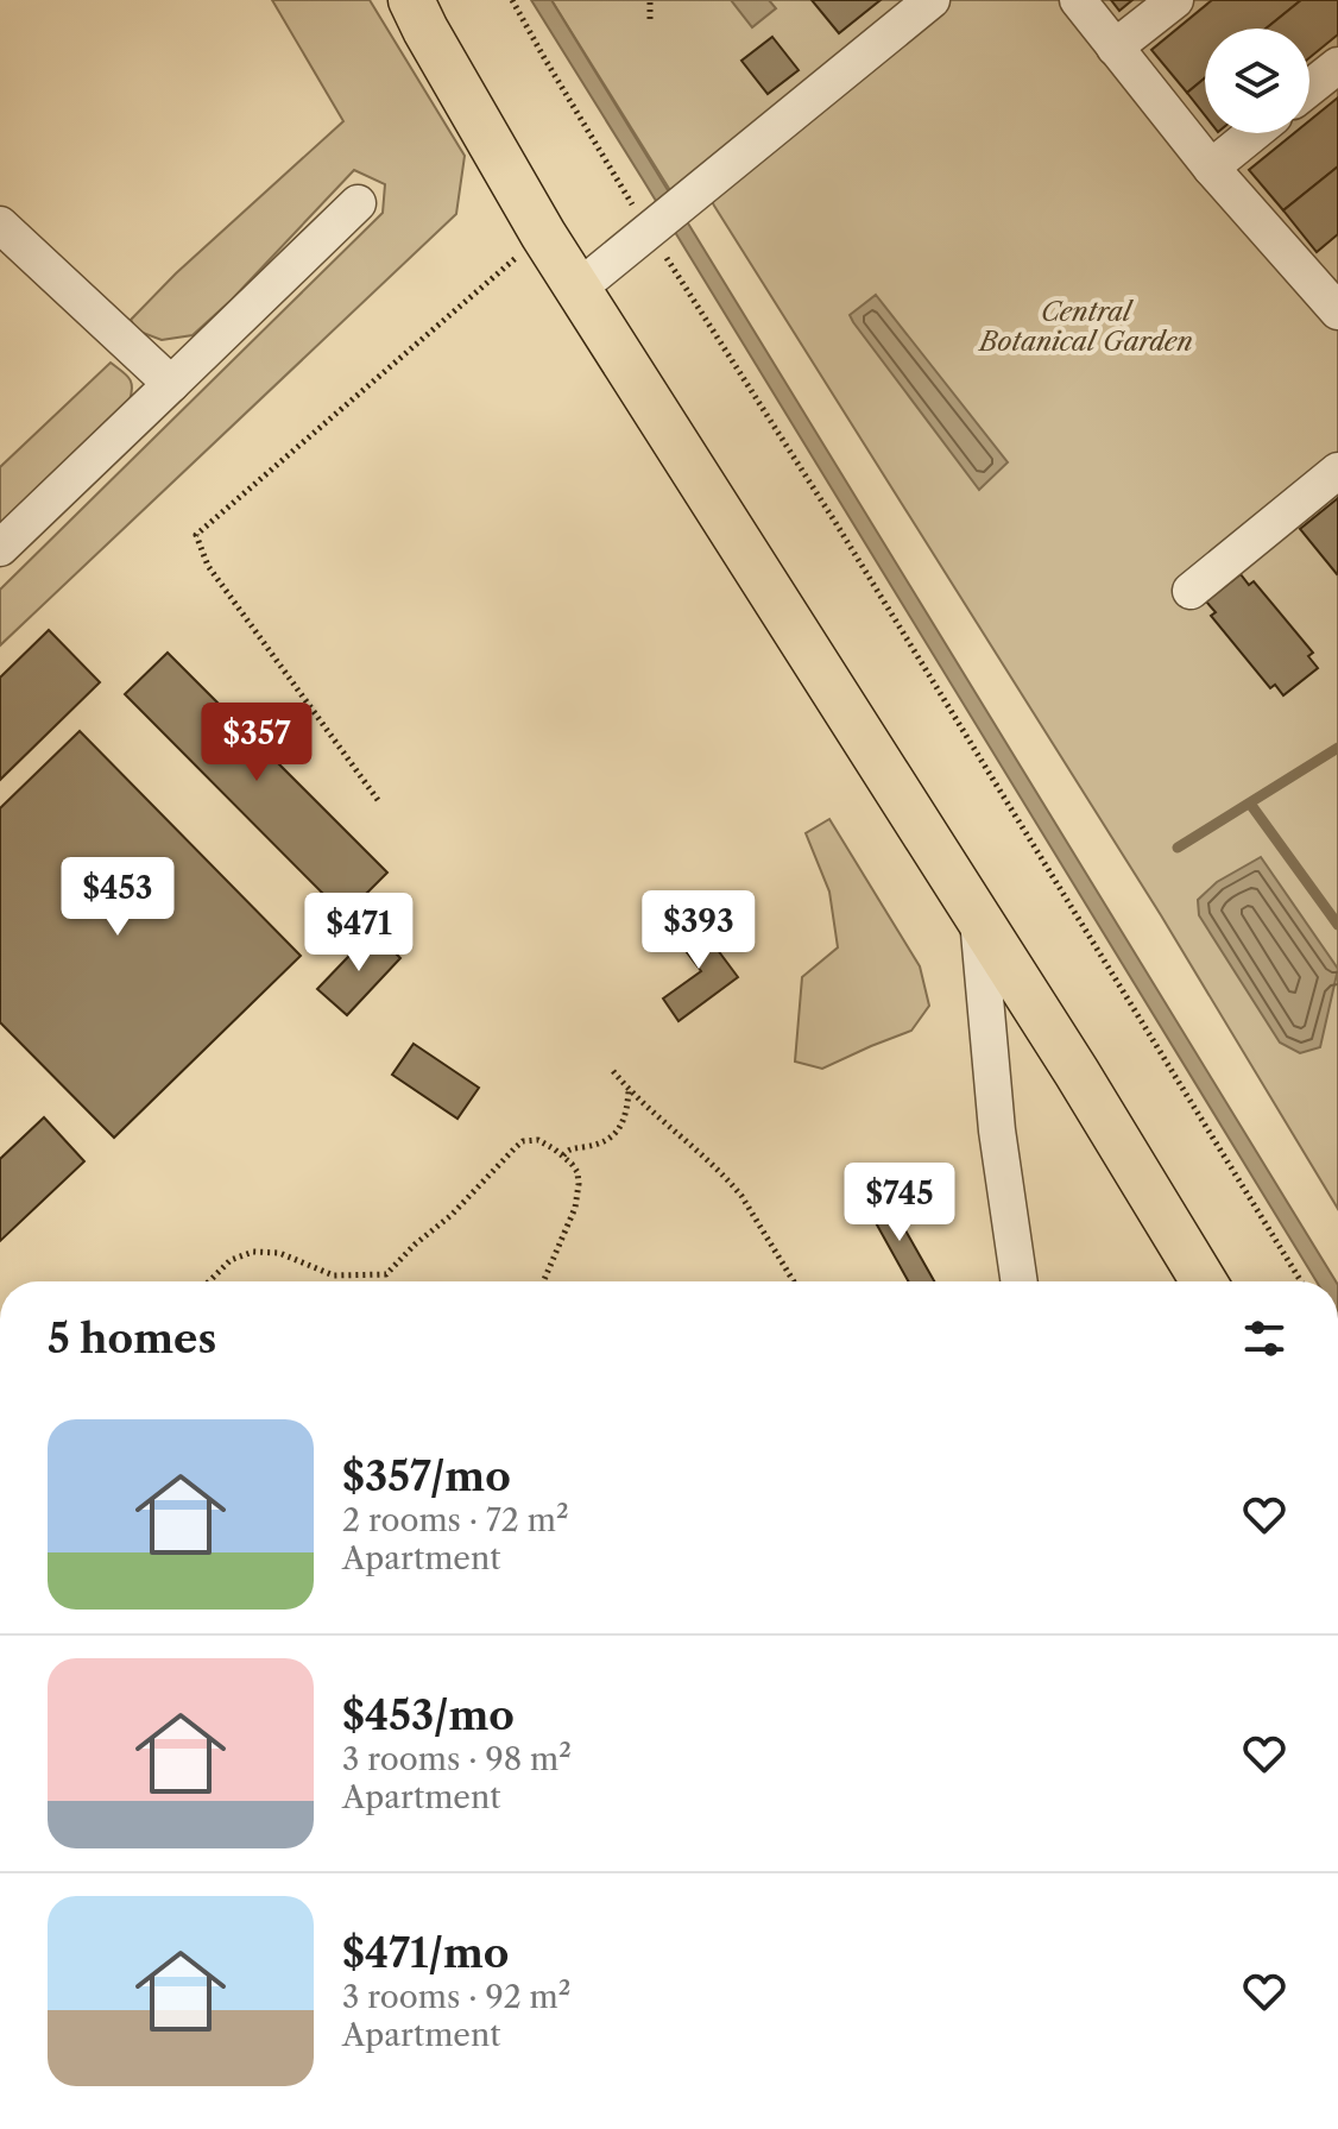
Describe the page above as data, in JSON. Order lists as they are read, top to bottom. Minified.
{"parks":["Central Botanical Garden"],"page":{"price":["$357","$453","$393","$471","$745"],"heading":"5 homes","list":[{"name":"$357/mo","note":"2 rooms · 72 m² · Apartment"},{"name":"$453/mo","note":"3 rooms · 98 m² · Apartment"},{"name":"$471/mo","note":"3 rooms · 92 m² · Apartment"}]}}
